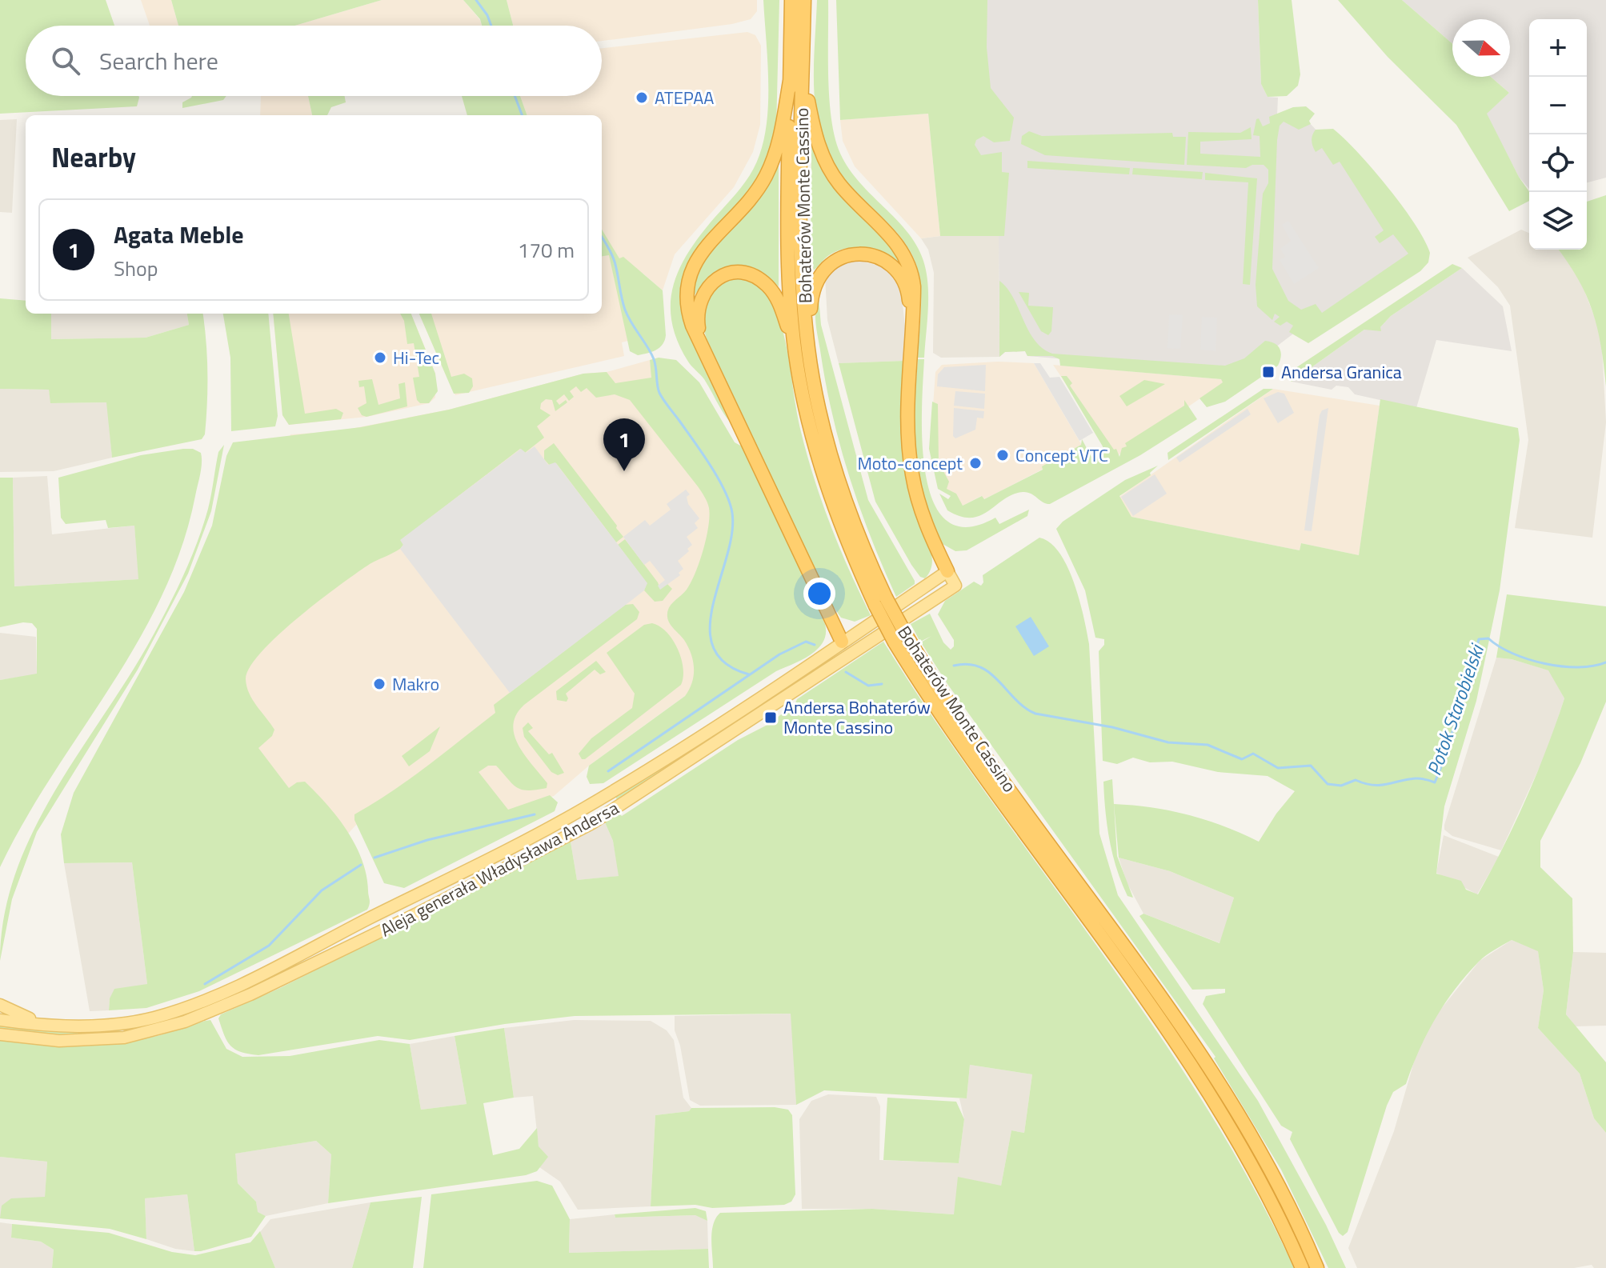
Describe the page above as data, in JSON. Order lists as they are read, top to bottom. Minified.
{"streets":{"highway":["Bohaterów Monte Cassino"],"main road":["Aleja generała Władysława Andersa"]},"water":["Potok Starobielski"],"places":{"other":["ATEPAA","Hi-Tec","Concept VTC","Moto-concept","Makro"],"transit":["Andersa Granica","Andersa Bohaterów Monte Cassino"]},"north":"right","page":{"map_buttons":["+","−"],"search":"Search here","heading":"Nearby","list":[{"mark":"1","name":"Agata Meble","note":"Shop","value":"170 m"}],"pins":"1"}}
